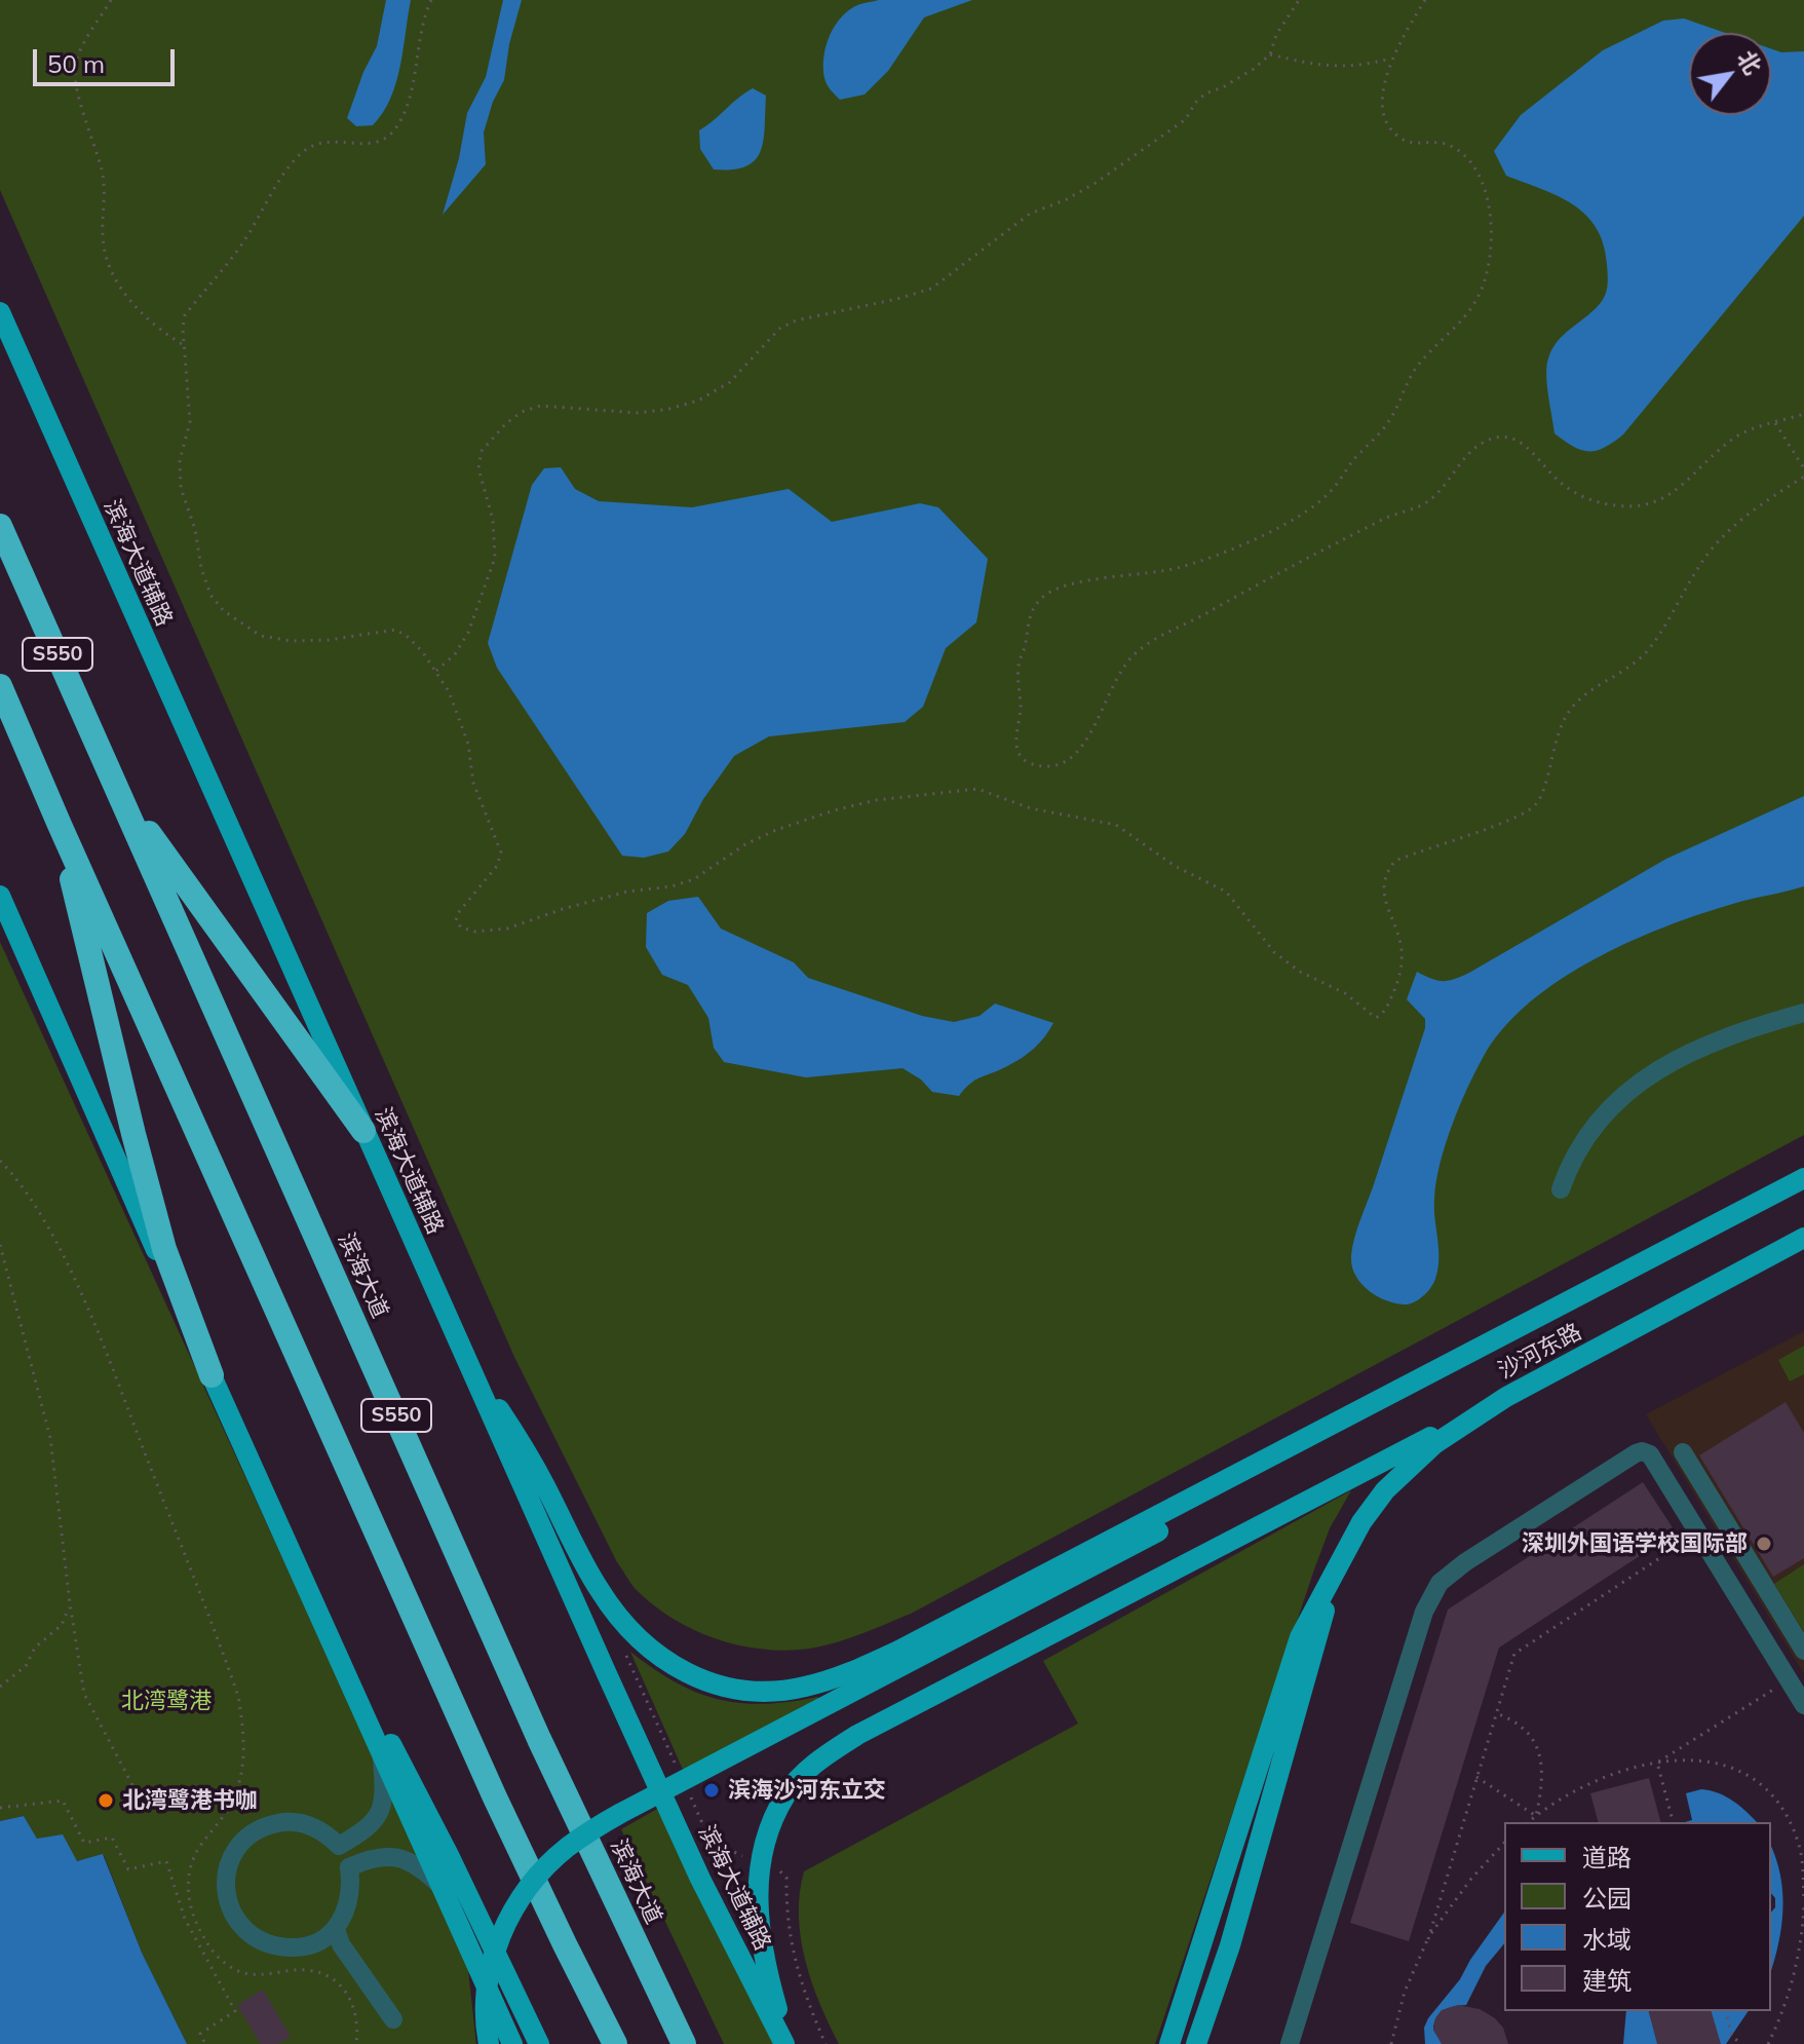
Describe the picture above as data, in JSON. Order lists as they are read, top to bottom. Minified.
{"streets":{"highway":["S550","滨海大道"],"main road":["滨海大道辅路","沙河东路"]},"parks":["北湾鹭港"],"places":["深圳外国语学校国际部","滨海沙河东立交","北湾鹭港书咖"],"legend":["道路","公园","水域","建筑"],"scale_bar":"50 m","north":"top right"}
